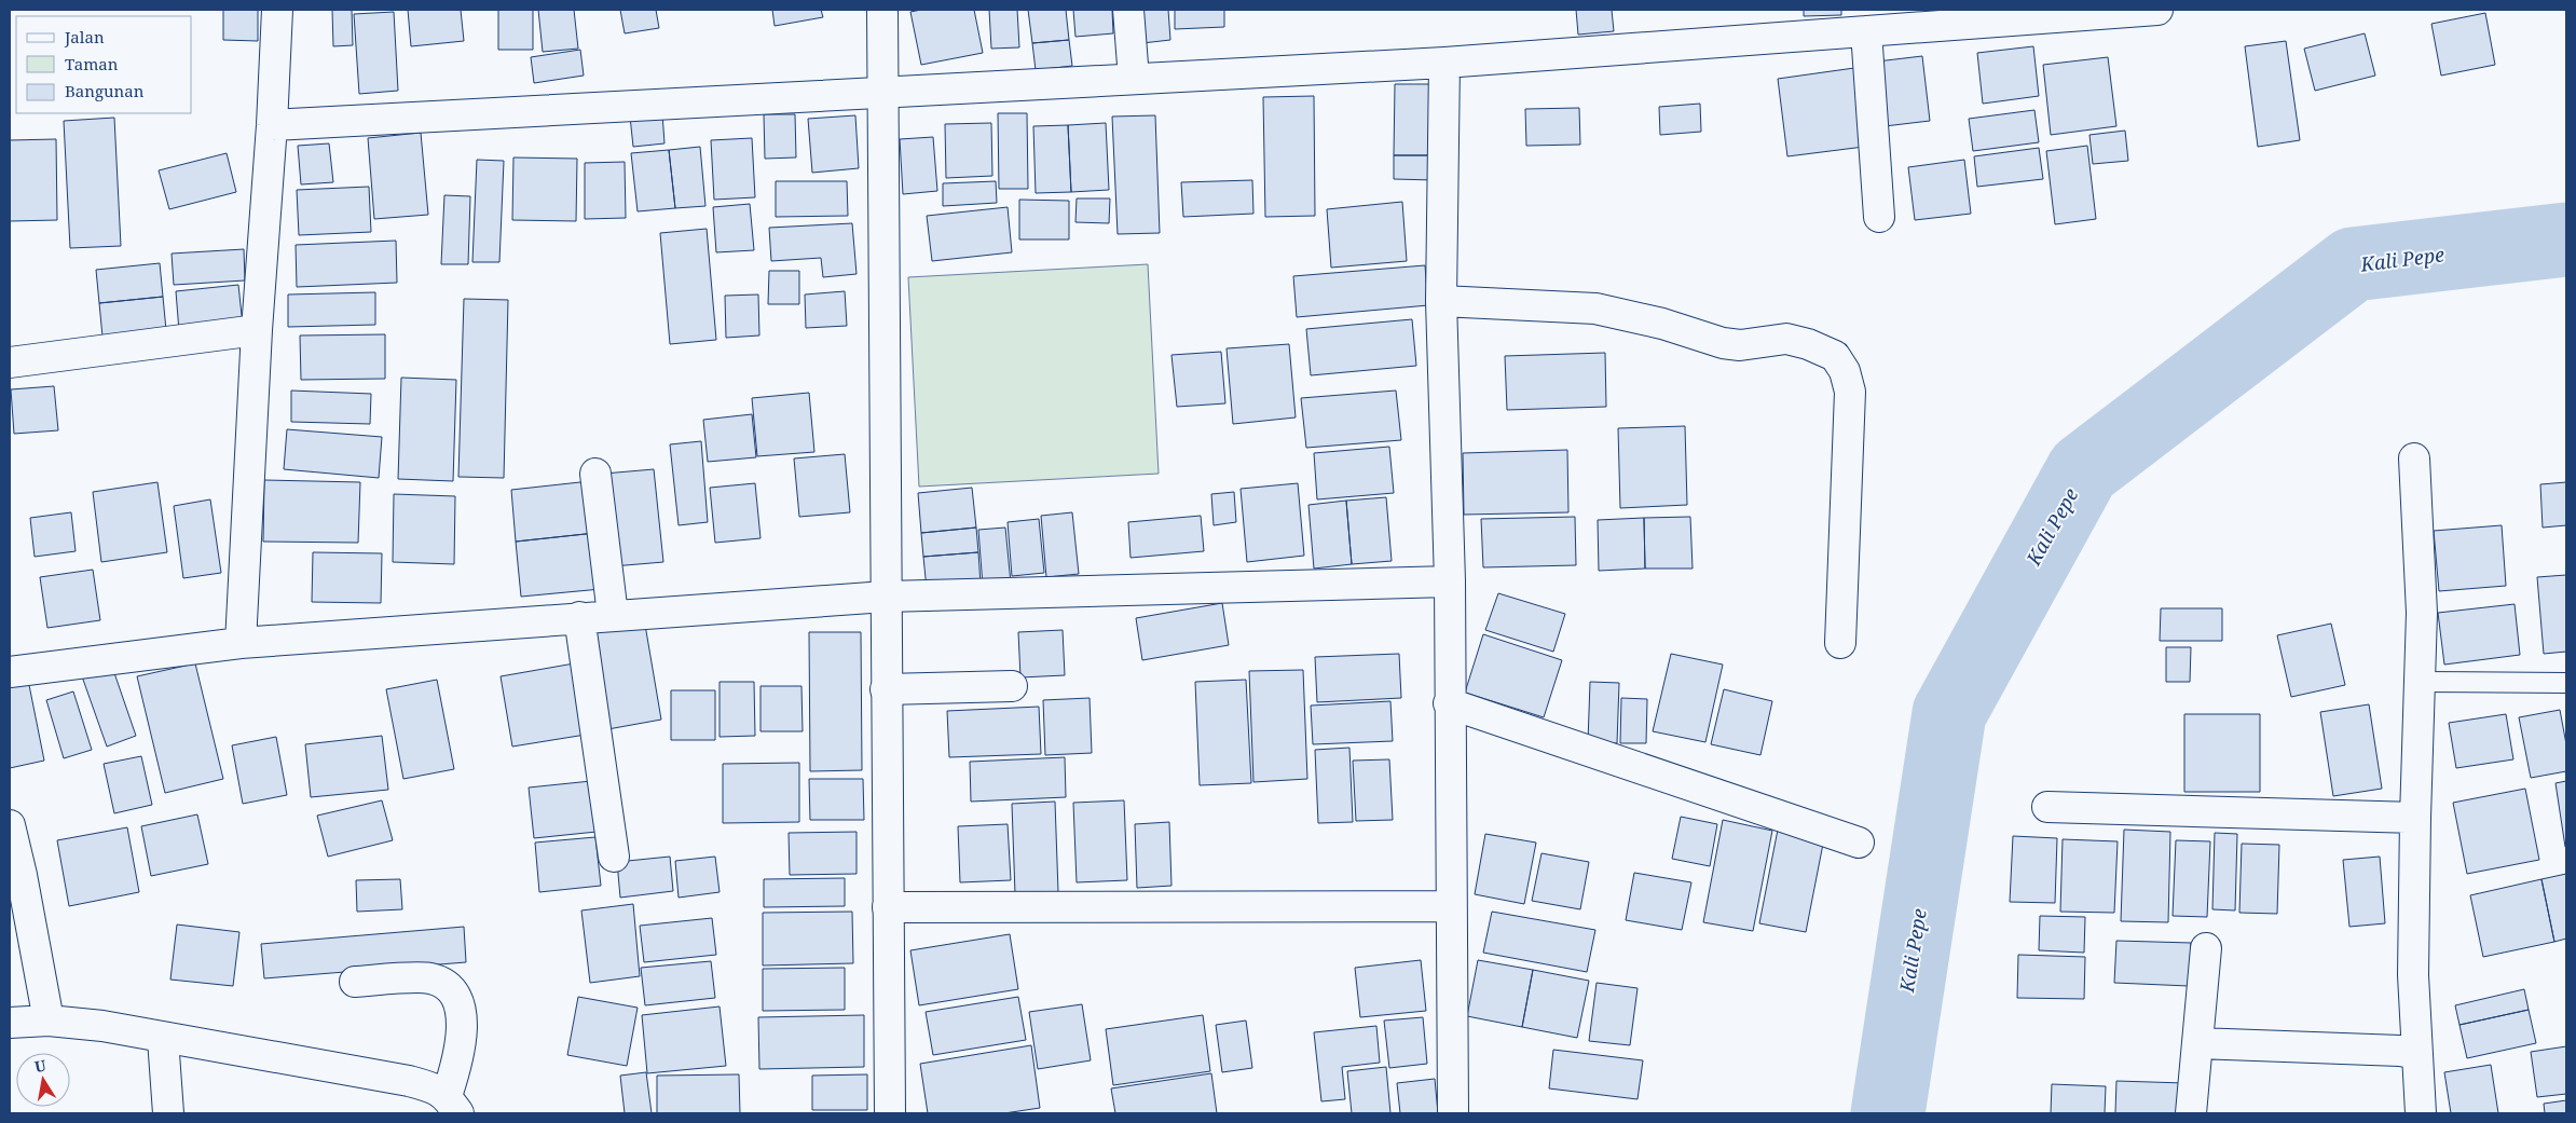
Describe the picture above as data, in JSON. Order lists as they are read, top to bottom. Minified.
{"water":["Kali Pepe"],"legend":["Jalan","Taman","Bangunan"],"north":"top"}
